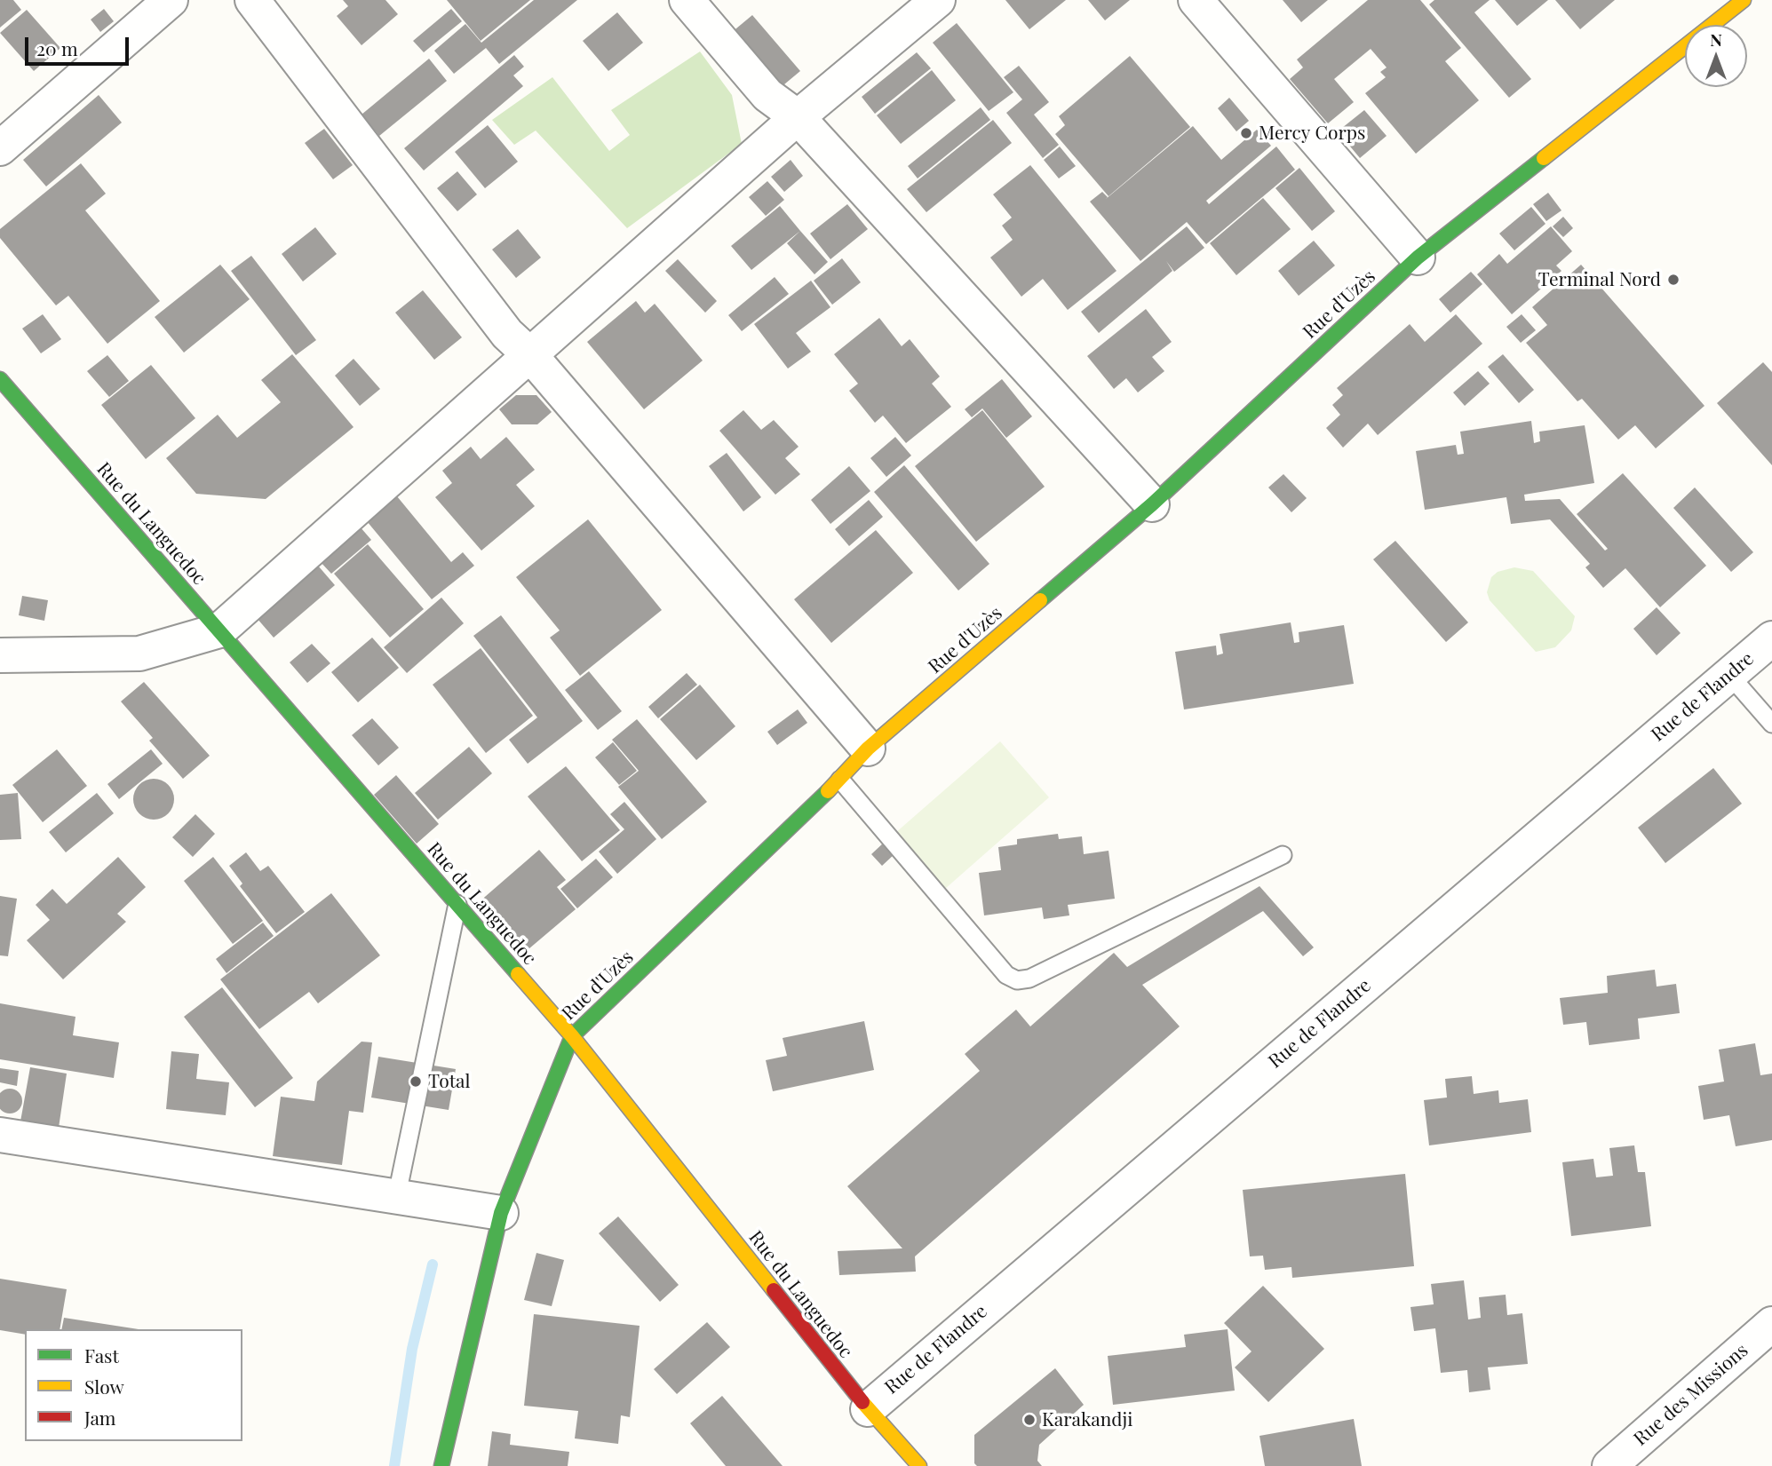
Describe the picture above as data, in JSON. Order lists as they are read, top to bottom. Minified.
{"streets":{"street":["Rue d'Uzès","Rue du Languedoc","Rue de Flandre","Rue des Missions"]},"crossings":[["Rue d'Uzès","Rue du Languedoc"],["Rue du Languedoc","Rue de Flandre"]],"places":["Mercy Corps","Terminal Nord","Total","Karakandji"],"legend":["Fast","Slow","Jam"],"scale_bar":"20 m","north":"top"}
